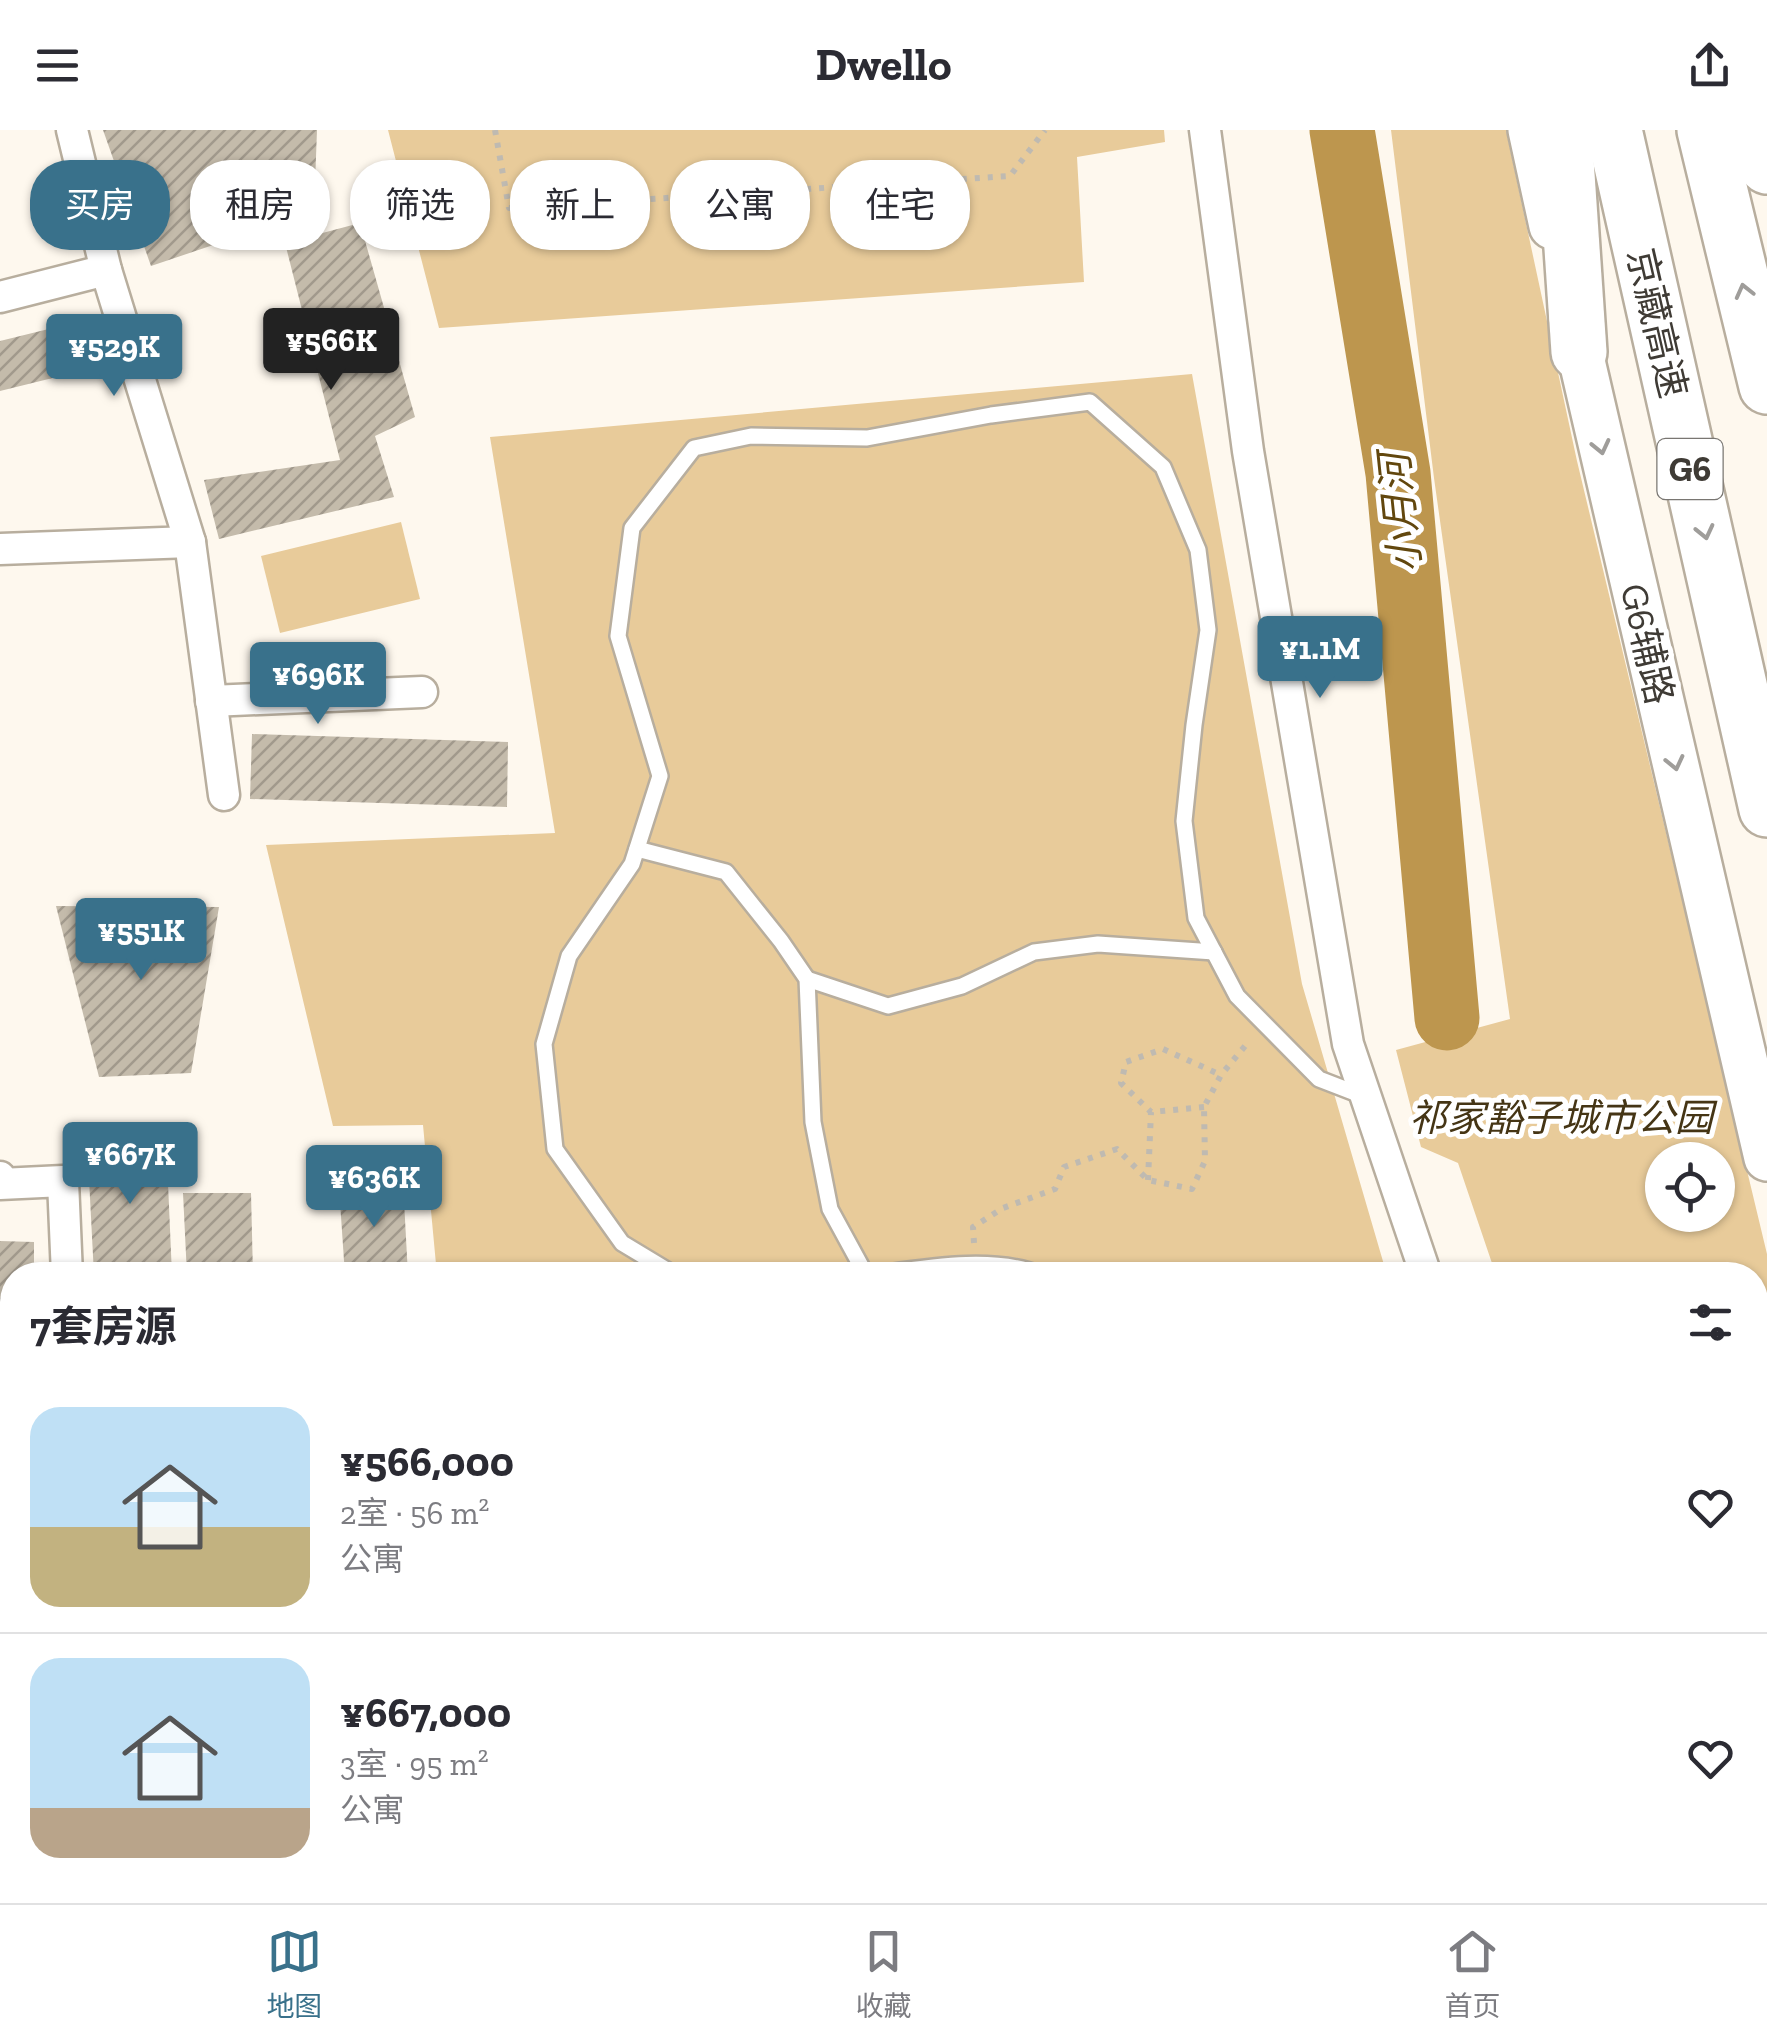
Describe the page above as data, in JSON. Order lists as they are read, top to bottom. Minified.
{"streets":{"highway":["京藏高速","G6"],"street":["G6辅路"]},"water":["小月河"],"parks":["祁家豁子城市公园"],"page":{"header":"Dwello","chip":["买房","租房","筛选","新上","公寓","住宅"],"price":["¥566K","¥529K","¥1.1M","¥696K","¥551K","¥667K","¥636K"],"heading":"7套房源","list":[{"name":"¥566,000","note":"2室 · 56 m² · 公寓"},{"name":"¥667,000","note":"3室 · 95 m² · 公寓"}],"tabs":["地图","收藏","首页"]}}
